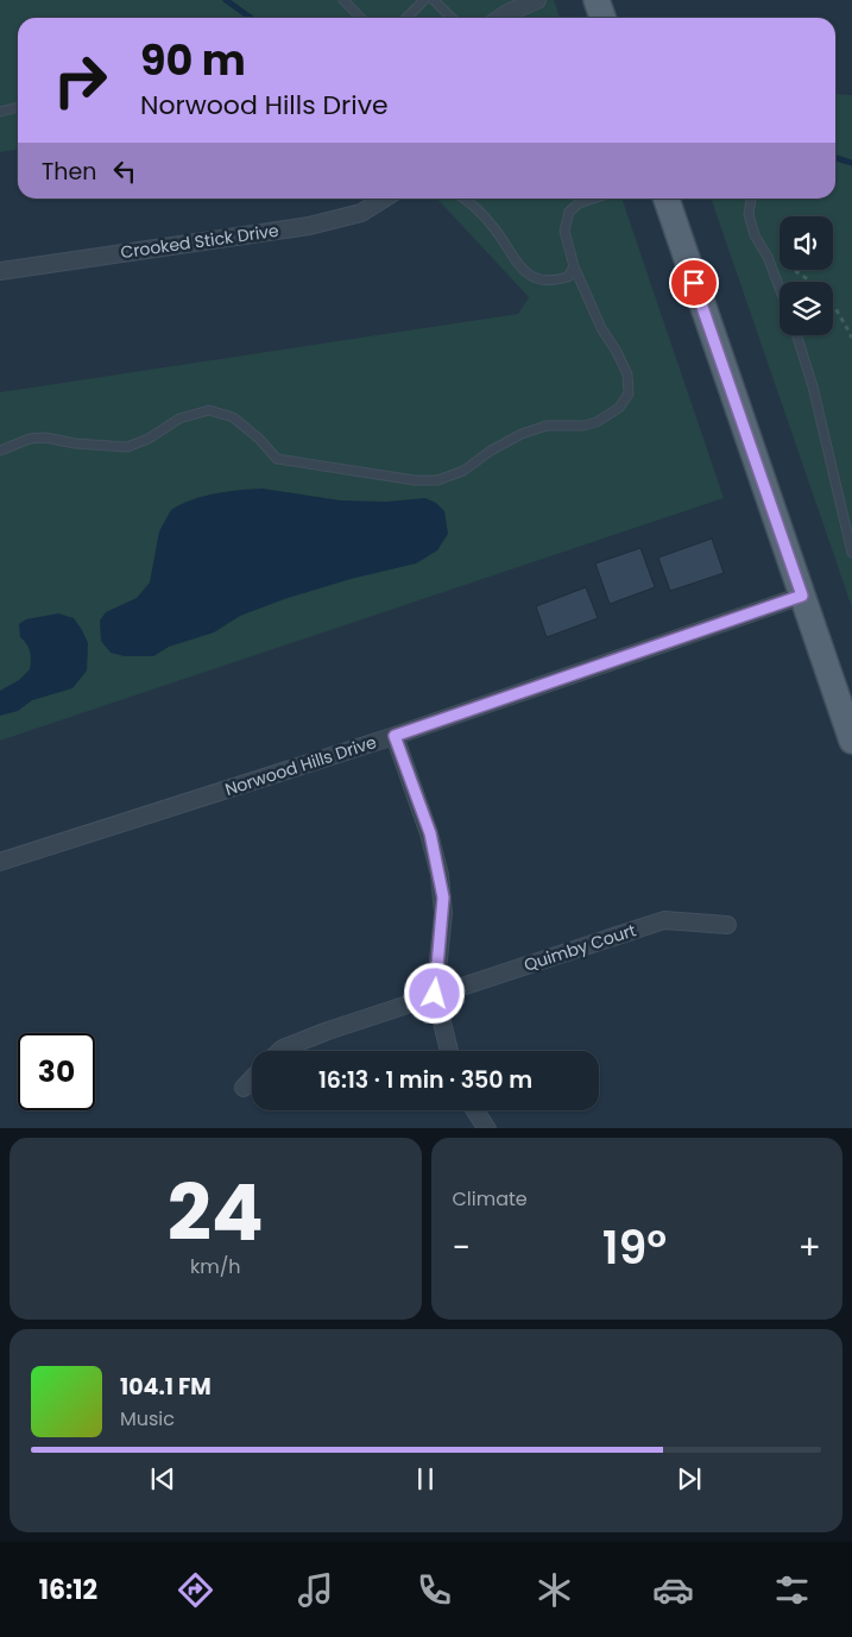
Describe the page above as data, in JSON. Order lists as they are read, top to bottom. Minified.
{"streets":{"street":["Crooked Stick Drive","Norwood Hills Drive","Quimby Court"]},"page":{"turn":["90 m","Norwood Hills Drive"],"then":"Then","limit":"30","trip":"16:13 · 1 min · 350 m","tile":[["24","km/h"],"Climate"],"heat":["−","19°","+"],"song":["104.1 FM","Music"],"tabs":"16:12"}}
